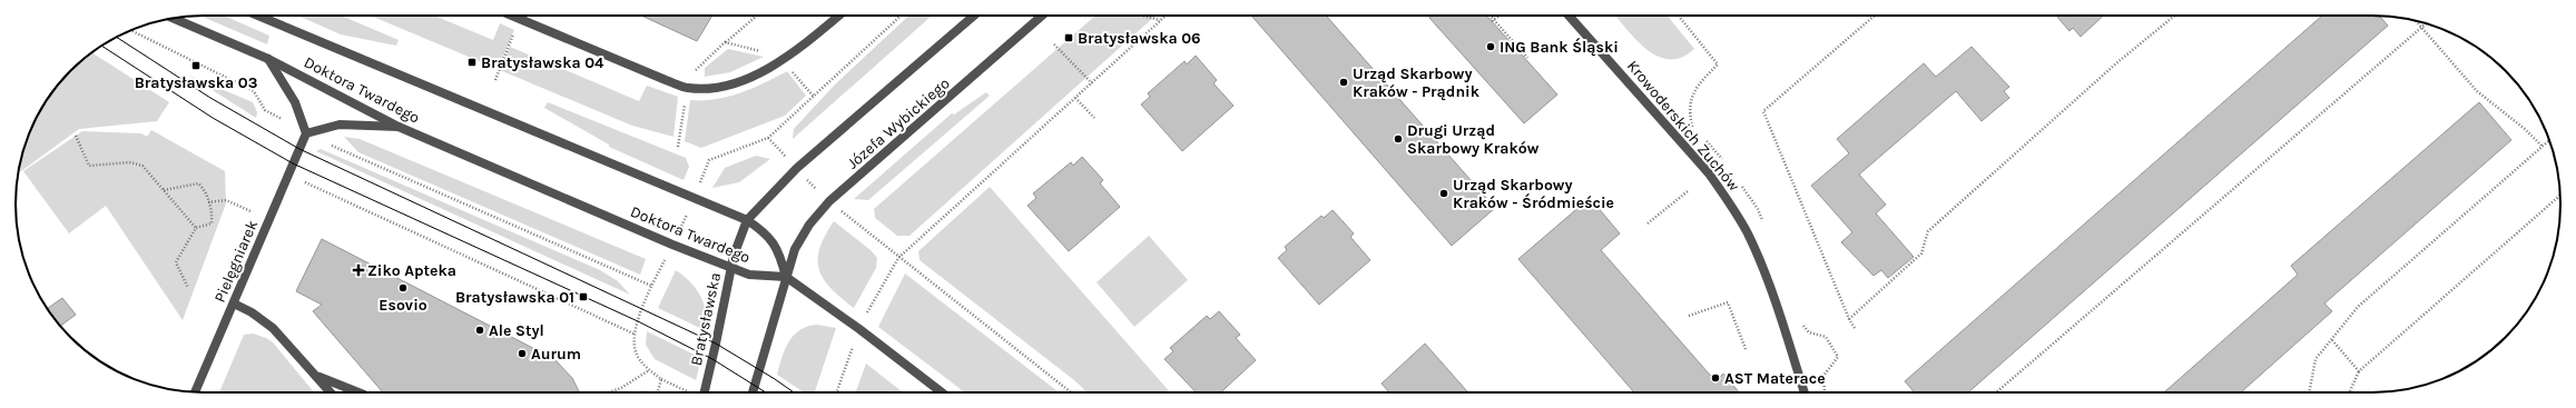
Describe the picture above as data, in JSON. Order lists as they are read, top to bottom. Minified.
{"streets":{"street":["Doktora Twardego","Józefa Wybickiego","Krowoderskich Zuchów","Pielęgniarek","Bratysławska"]},"crossings":[["Doktora Twardego","Józefa Wybickiego"],["Doktora Twardego","Bratysławska"],["Józefa Wybickiego","Bratysławska"]],"places":{"transit":["Bratysławska 06","Bratysławska 04","Bratysławska 03","Bratysławska 01"],"other":["ING Bank Śląski","Urząd Skarbowy Kraków - Prądnik","Drugi Urząd Skarbowy Kraków","Urząd Skarbowy Kraków - Śródmieście","Esovio","Ale Styl","Aurum","AST Materace"],"health":["Ziko Apteka"]}}
